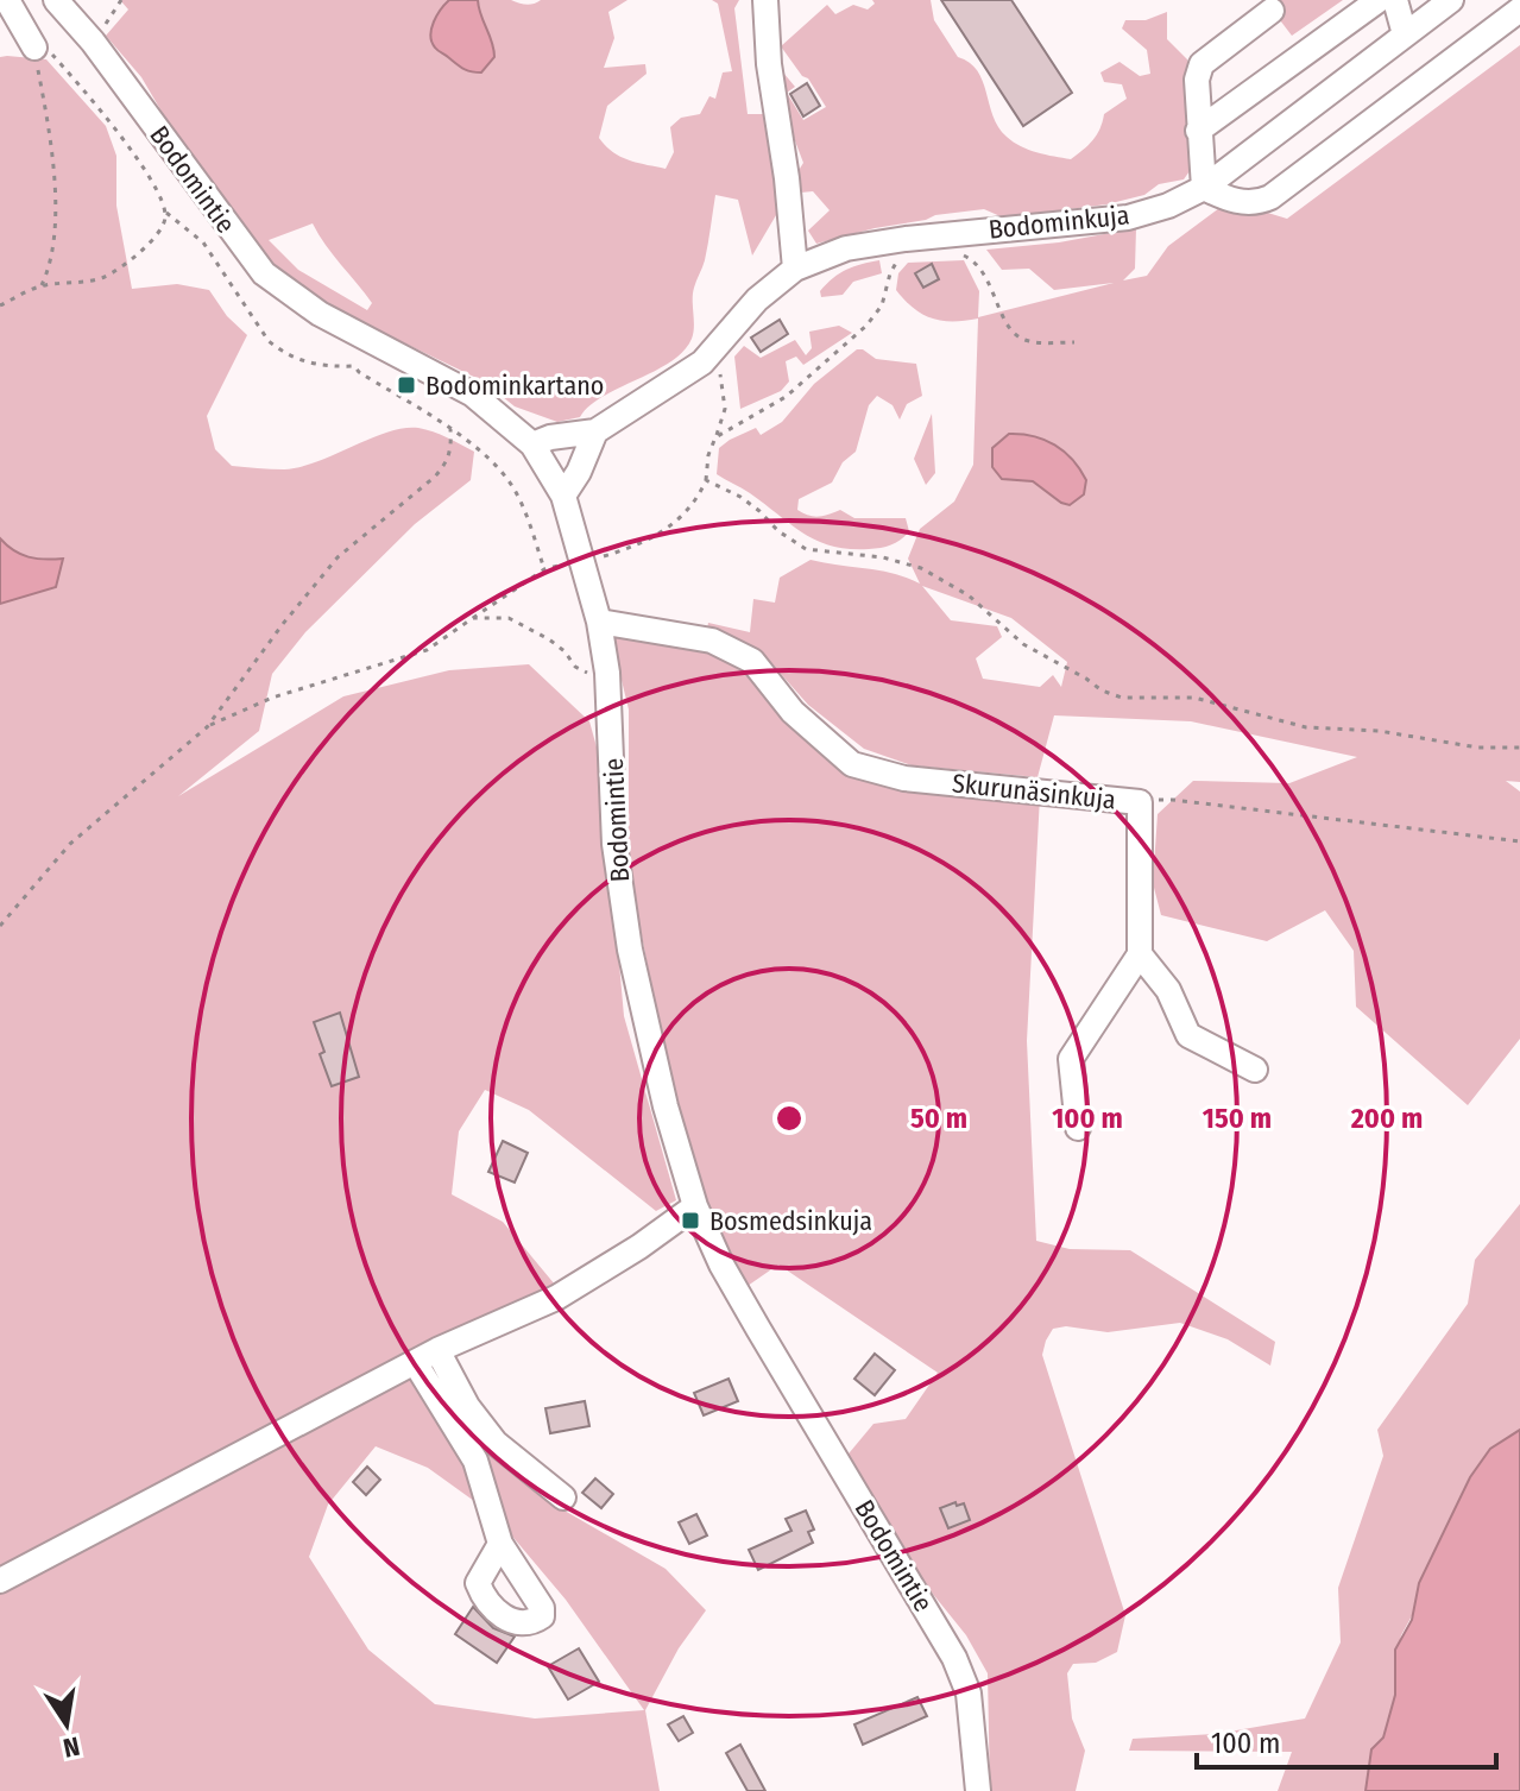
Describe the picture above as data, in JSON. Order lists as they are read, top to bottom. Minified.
{"streets":{"street":["Bodomintie","Bodominkuja","Skurunäsinkuja"]},"crossings":[["Bodomintie","Bodominkuja"],["Bodomintie","Skurunäsinkuja"]],"places":{"transit":["Bodominkartano","Bosmedsinkuja"]},"scale_bar":"100 m","north":"bottom","rings":["50 m","100 m","150 m","200 m"]}
